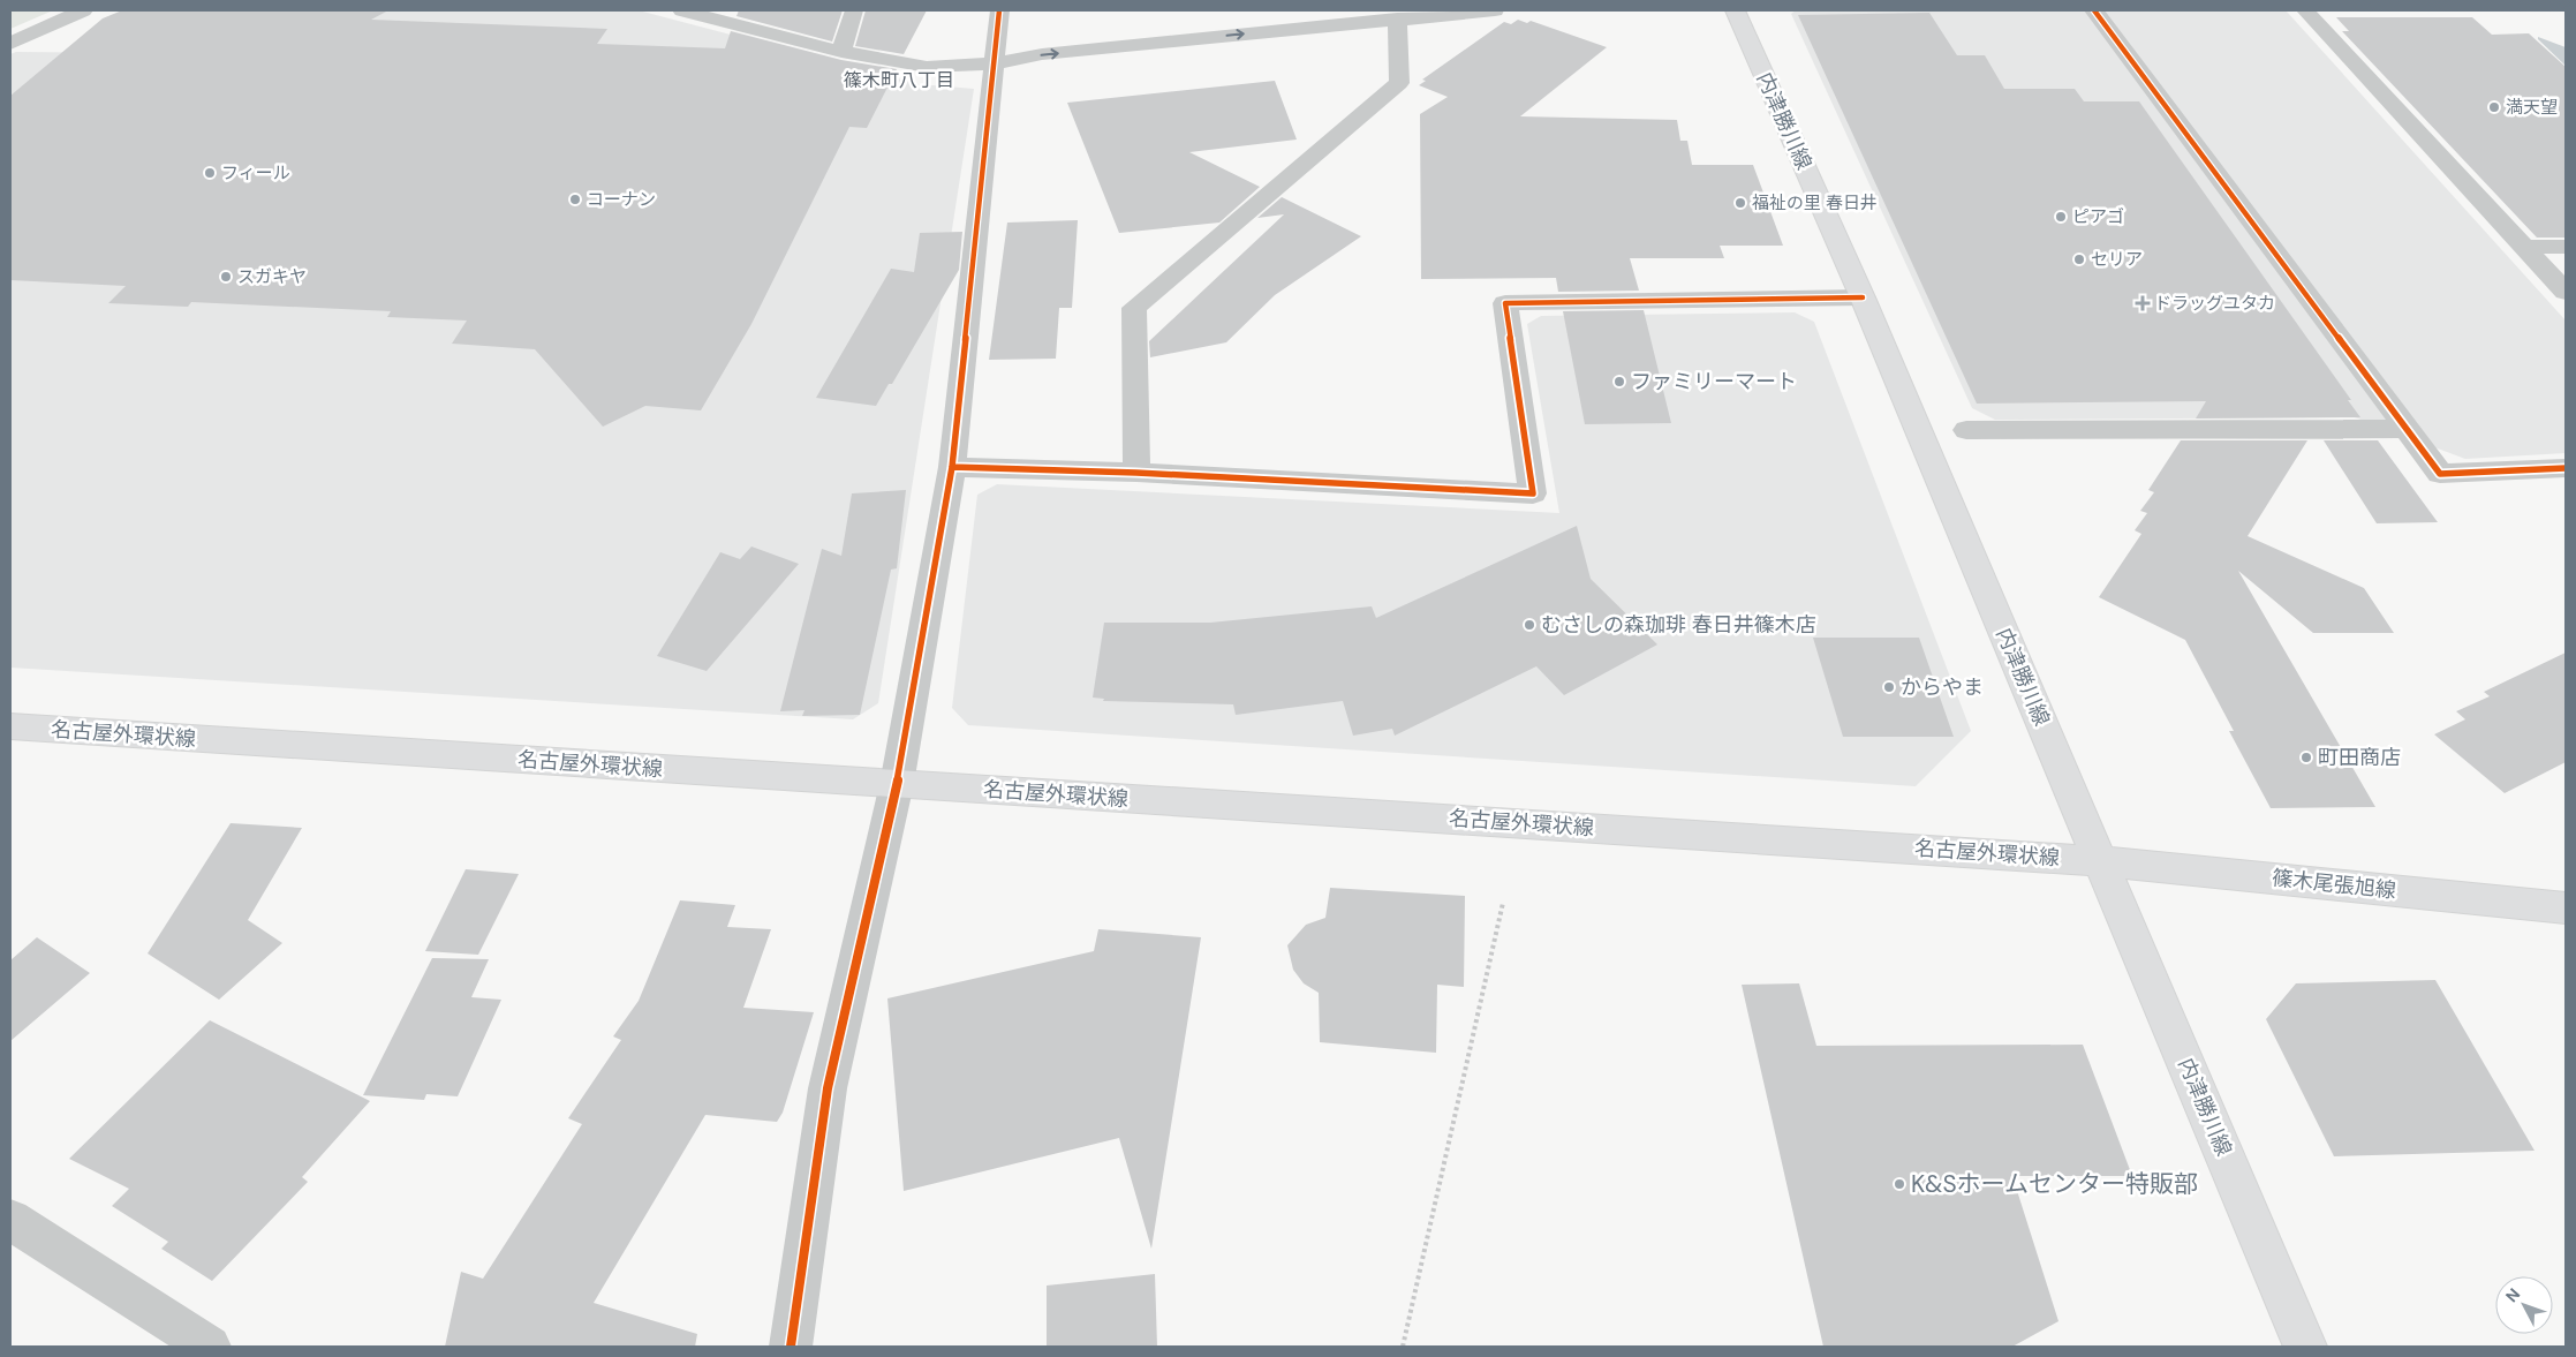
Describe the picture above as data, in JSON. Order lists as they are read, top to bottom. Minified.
{"streets":{"main road":["内津勝川線","名古屋外環状線","篠木尾張旭線"]},"crossings":[["内津勝川線","名古屋外環状線"],["内津勝川線","篠木尾張旭線"],["名古屋外環状線","篠木尾張旭線"]],"districts":["篠木町八丁目"],"places":{"other":["満天望","フィール","コーナン","福祉の里 春日井","ピアゴ","セリア","スガキヤ","ファミリーマート","むさしの森珈琲 春日井篠木店","からやま","町田商店","K&Sホームセンター特販部"],"health":["ドラッグユタカ"]},"north":"top left"}
